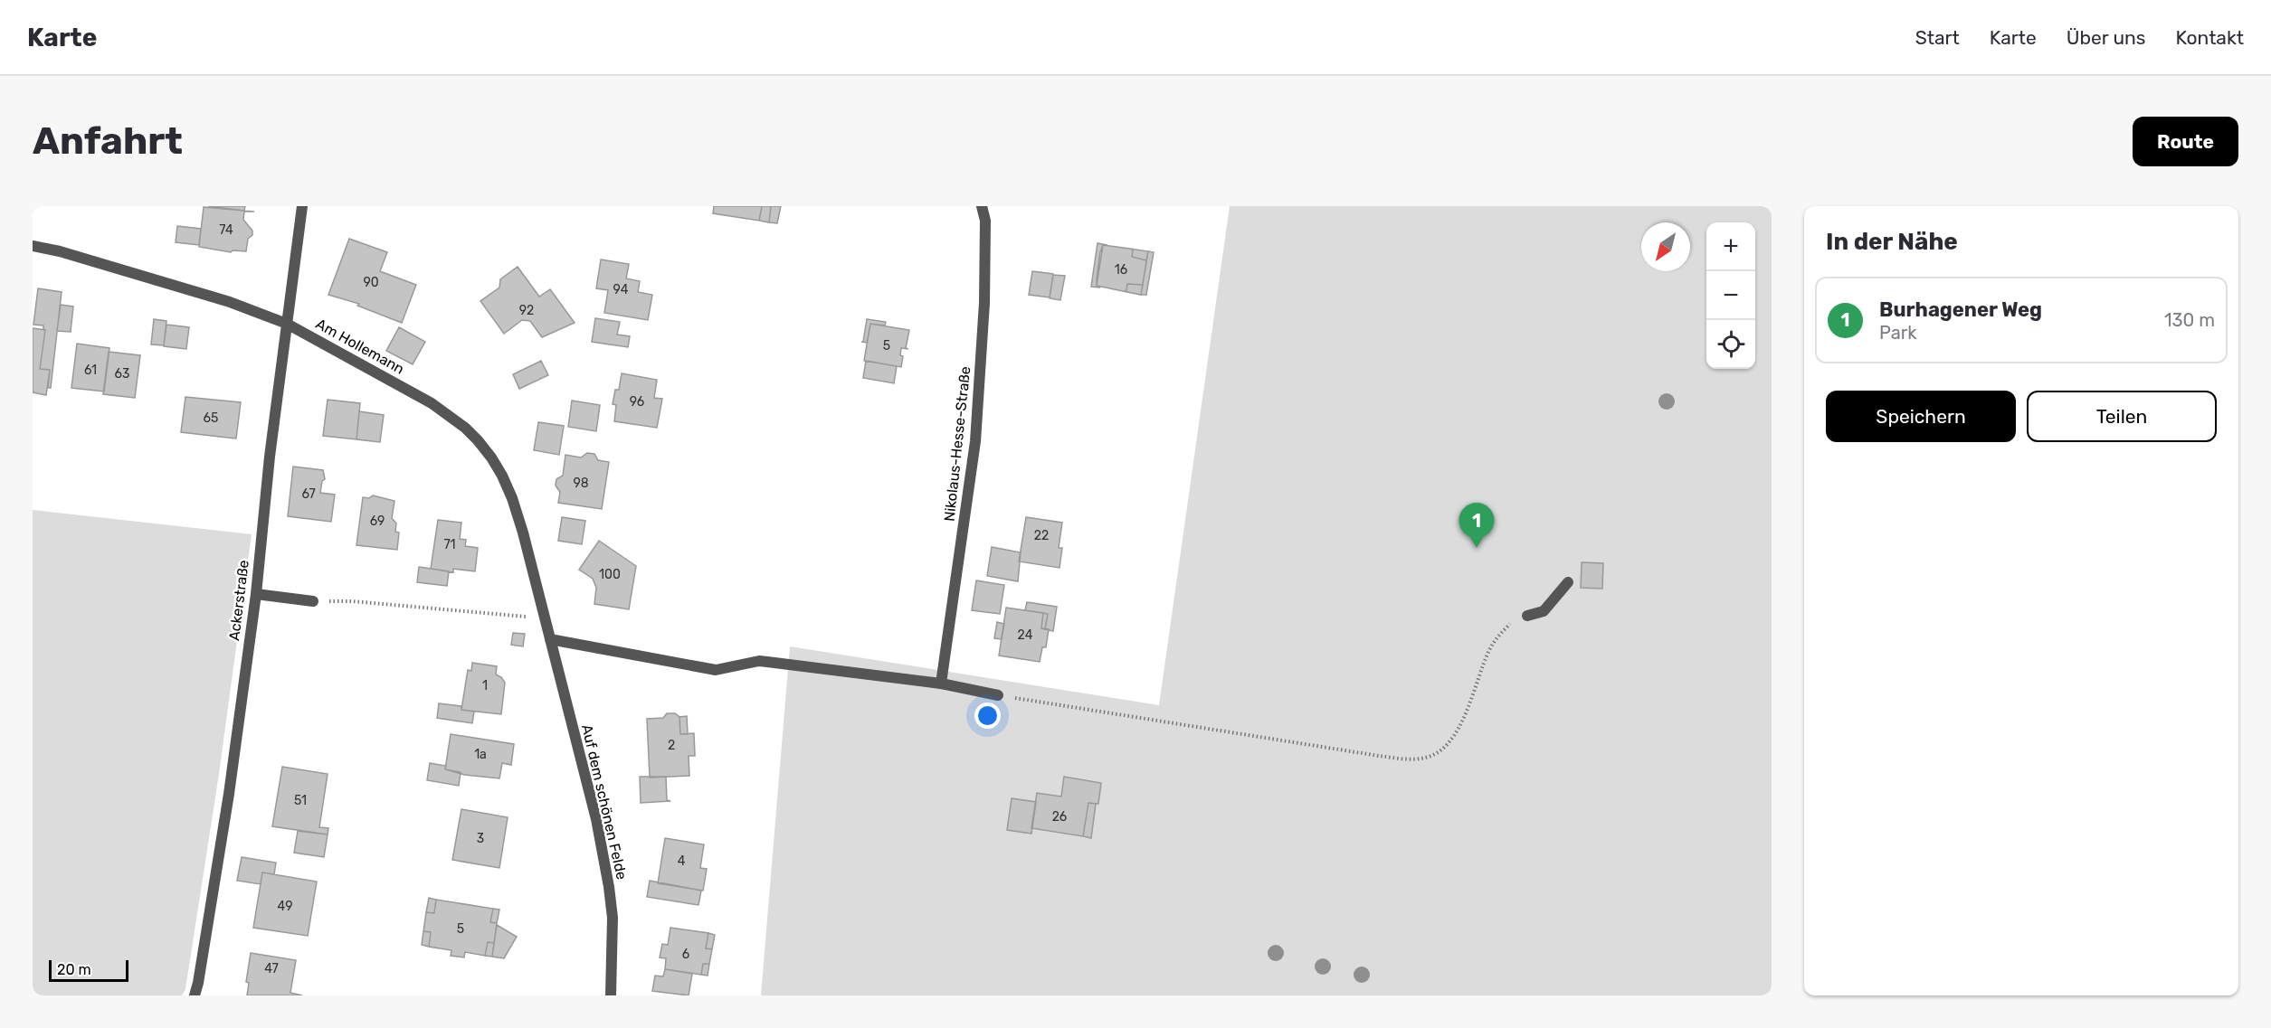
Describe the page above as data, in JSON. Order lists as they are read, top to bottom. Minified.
{"streets":{"street":["Am Hollemann","Nikolaus-Hesse-Straße","Ackerstraße","Auf dem schönen Felde"]},"crossings":[["Am Hollemann","Ackerstraße"],["Am Hollemann","Auf dem schönen Felde"]],"house_numbers":["74","16","90","94","92","5","61","63","96","65","98","67","69","22","71","100","24","1","2","1a","51","26","3","4","49","5","6","47"],"scale_bar":"20 m","north":"bottom left","page":{"header":"Karte","nav":["Start","Karte","Über uns","Kontakt"],"buttons":["Route",["Speichern","Teilen"]],"title":"Anfahrt","heading":"In der Nähe","map_buttons":["+","−"],"list":[{"mark":"1","name":"Burhagener Weg","note":"Park","value":"130 m"}],"pins":"1","scale":"20 m"}}
